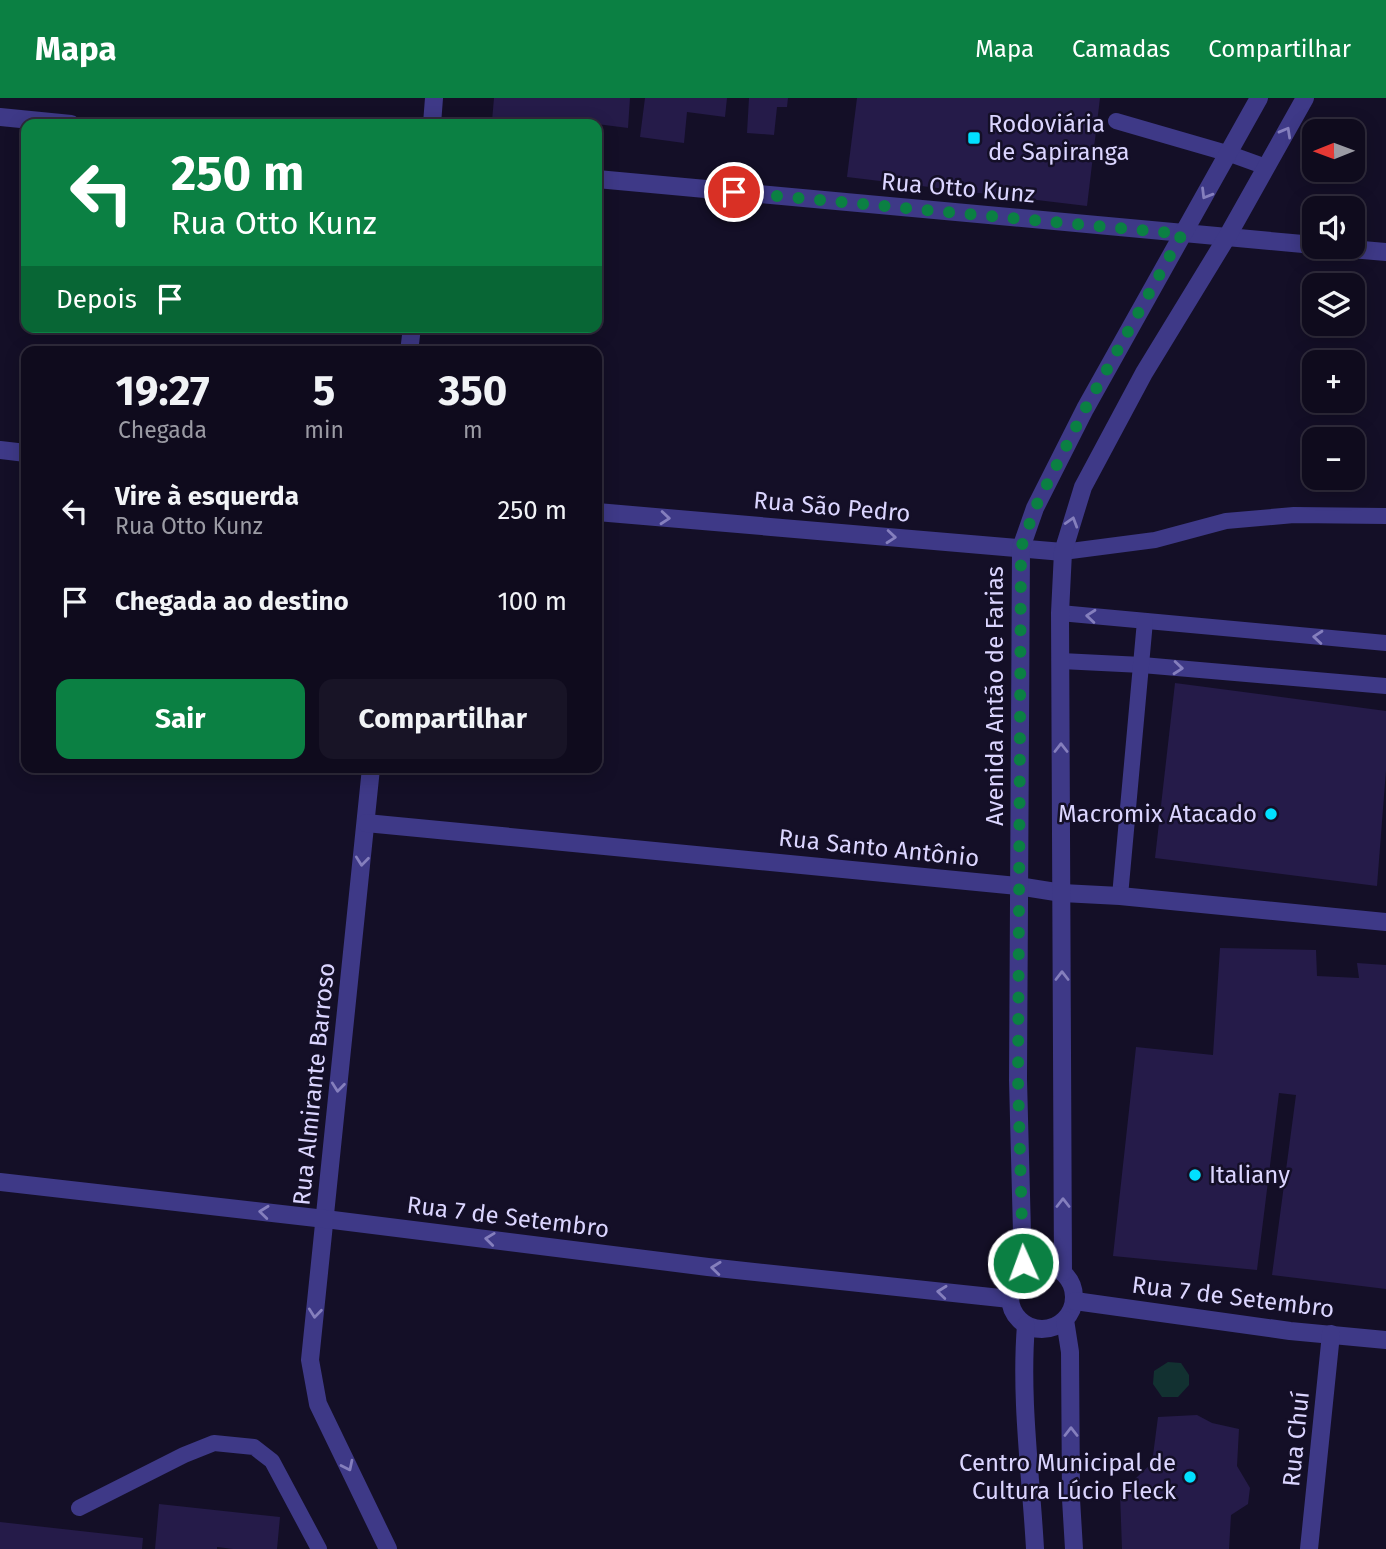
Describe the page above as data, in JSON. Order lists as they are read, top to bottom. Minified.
{"streets":{"street":["Rua Otto Kunz","Rua São Pedro","Avenida Antão de Farias","Rua Santo Antônio","Rua Almirante Barroso","Rua 7 de Setembro","Rua Chuí"]},"crossings":[["Rua Otto Kunz","Avenida Antão de Farias"],["Rua São Pedro","Avenida Antão de Farias"],["Avenida Antão de Farias","Rua Santo Antônio"],["Avenida Antão de Farias","Rua 7 de Setembro"],["Rua Santo Antônio","Rua Almirante Barroso"],["Rua Almirante Barroso","Rua 7 de Setembro"],["Rua 7 de Setembro","Rua Chuí"]],"one_way":["Rua São Pedro","Rua Almirante Barroso","Rua 7 de Setembro"],"places":{"transit":["Rodoviária de Sapiranga"],"other":["Macromix Atacado","Italiany","Centro Municipal de Cultura Lúcio Fleck"]},"north":"left","page":{"header":"Mapa","nav":["Mapa","Camadas","Compartilhar"],"map_buttons":["+","−"],"turn":["250 m","Rua Otto Kunz"],"then":"Depois","eta":["19:27","Chegada","5","min","350","m"],"list":[{"name":"Vire à esquerda","note":"Rua Otto Kunz","value":"250 m"},{"name":"Chegada ao destino","value":"100 m"}],"buttons":["Sair","Compartilhar"]}}
